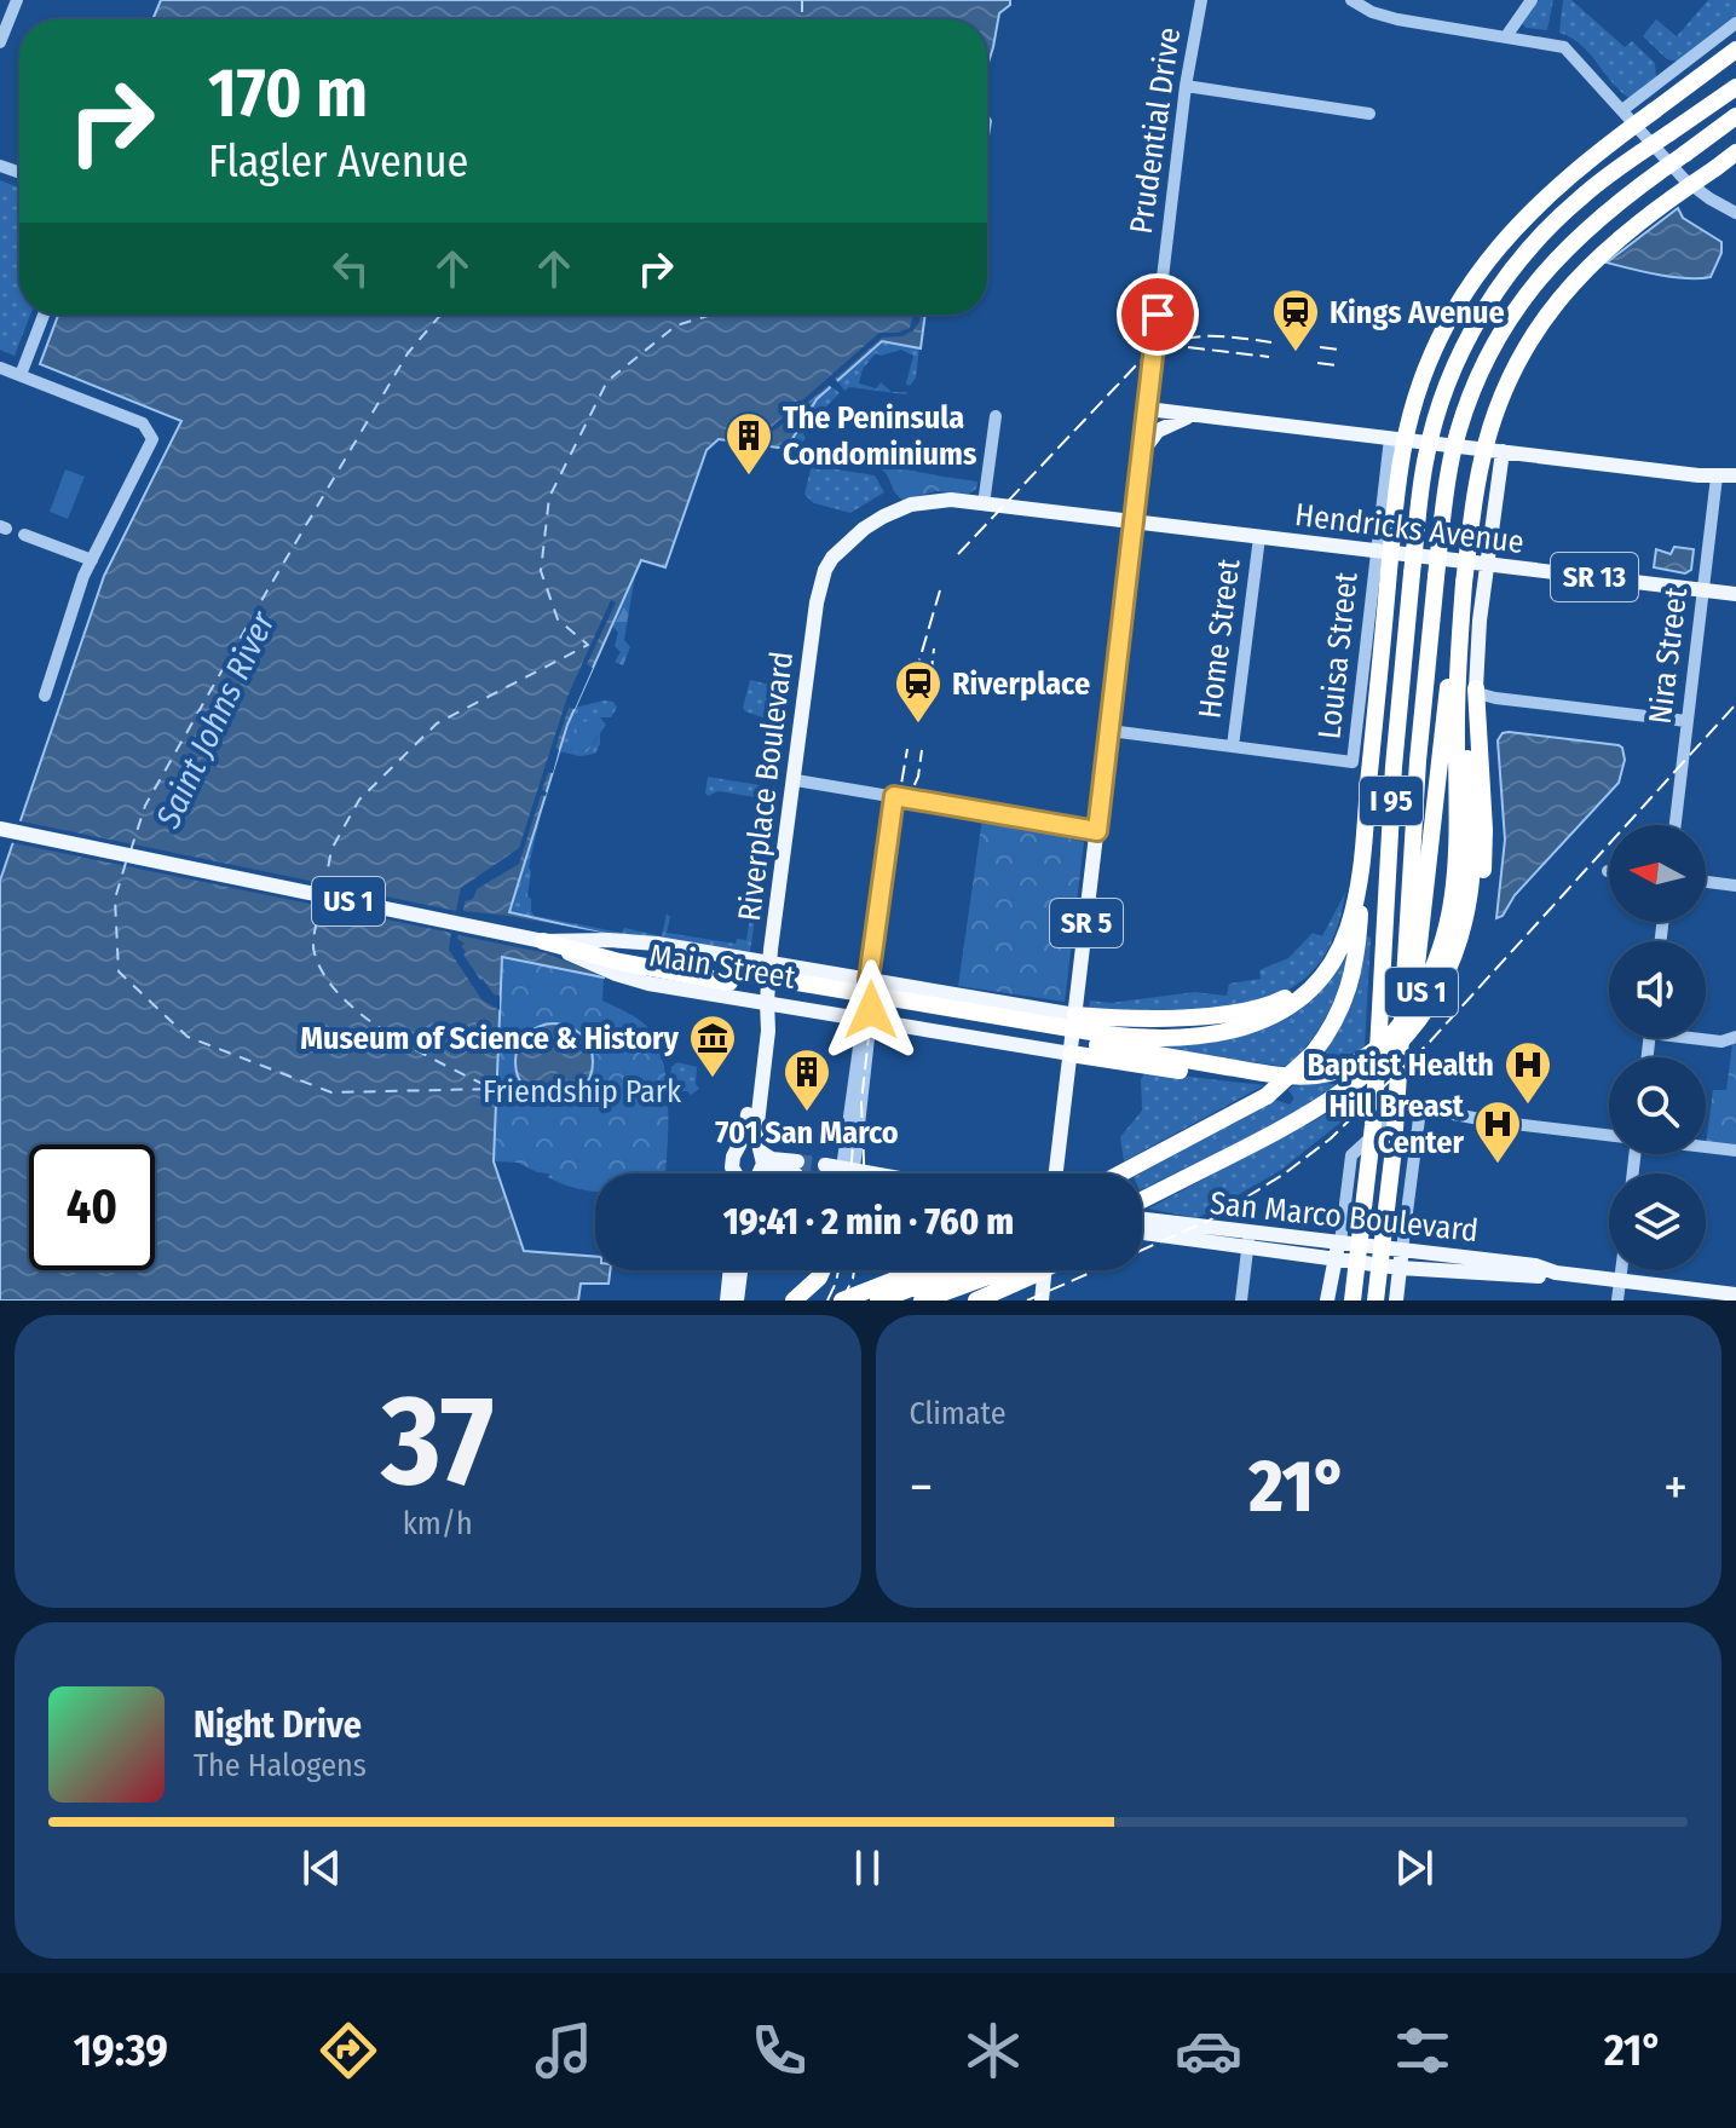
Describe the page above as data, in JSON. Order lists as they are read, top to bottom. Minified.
{"streets":{"highway":["I 95","US 1"],"main road":["Prudential Drive","Hendricks Avenue","SR 13","Riverplace Boulevard","SR 5","Main Street","San Marco Boulevard"],"street":["Home Street","Louisa Street","Nira Street"]},"crossings":[["Prudential Drive","Hendricks Avenue"],["Prudential Drive","Riverplace Boulevard"],["Prudential Drive","Main Street"],["Hendricks Avenue","Home Street"],["Hendricks Avenue","Louisa Street"],["Hendricks Avenue","Nira Street"],["Hendricks Avenue","Riverplace Boulevard"],["Home Street","Louisa Street"],["Riverplace Boulevard","Main Street"],["US 1","Main Street"]],"water":["Saint Johns River"],"parks":["Friendship Park"],"places":{"station":["Kings Avenue","Riverplace"],"building":["The Peninsula Condominiums","701 San Marco"],"museum":["Museum of Science & History"],"hospital":["Baptist Health","Hill Breast Center"]},"north":"left","page":{"turn":["170 m","Flagler Avenue"],"limit":"40","trip":"19:41 · 2 min · 760 m","tile":[["37","km/h"],"Climate"],"heat":["−","21°","+"],"song":["Night Drive","The Halogens"],"tabs":["19:39","21°"]}}
